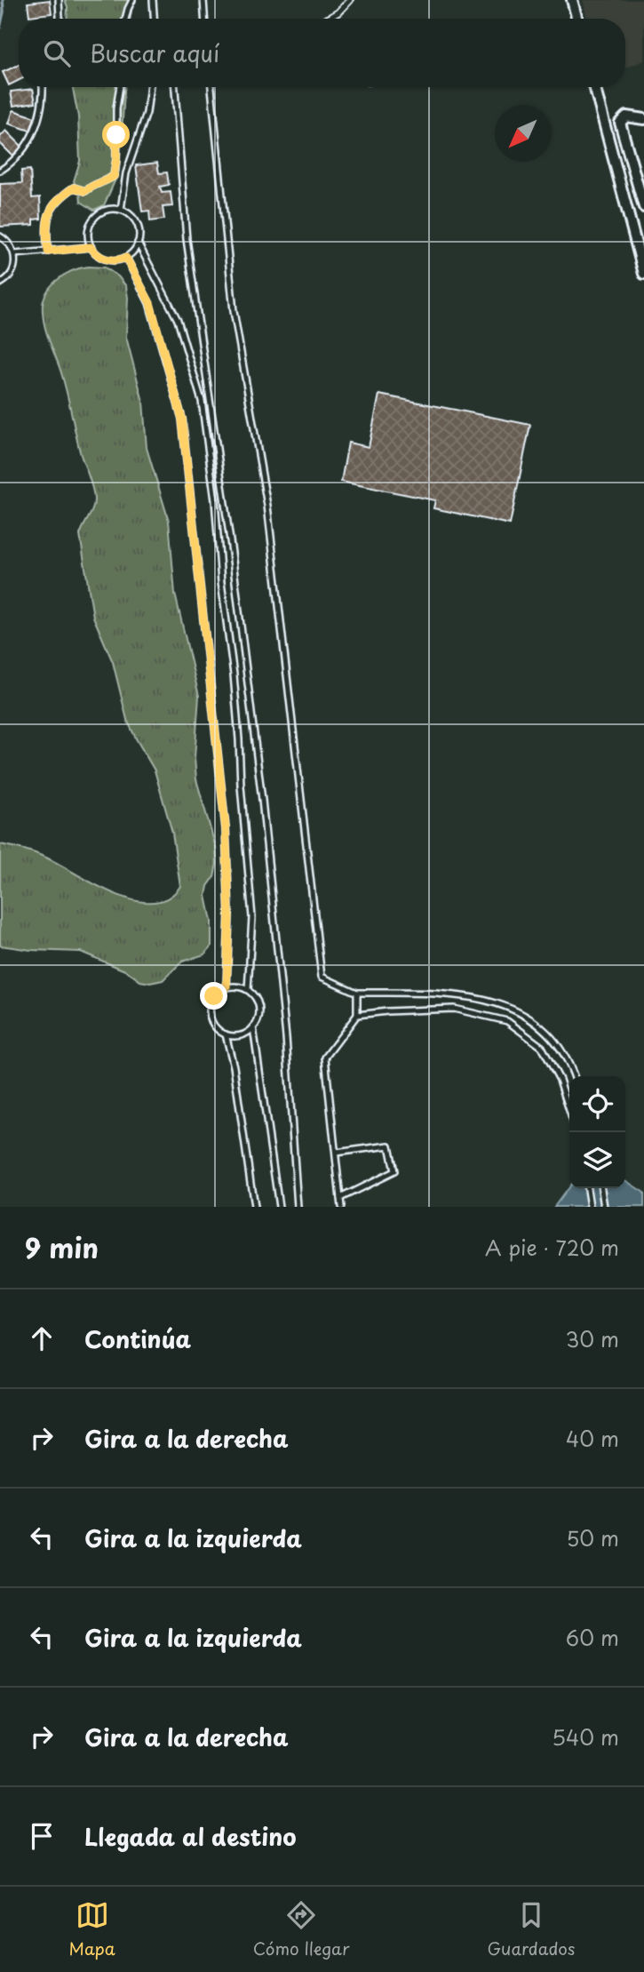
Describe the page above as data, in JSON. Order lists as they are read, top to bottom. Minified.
{"north":"bottom left","page":{"search":"Buscar aquí","heading":["9 min","A pie · 720 m"],"list":[["Continúa","30 m"],["Gira a la derecha","40 m"],["Gira a la izquierda","50 m"],["Gira a la izquierda","60 m"],["Gira a la derecha","540 m"],"Llegada al destino"],"nav":["Mapa","Cómo llegar","Guardados"]}}
